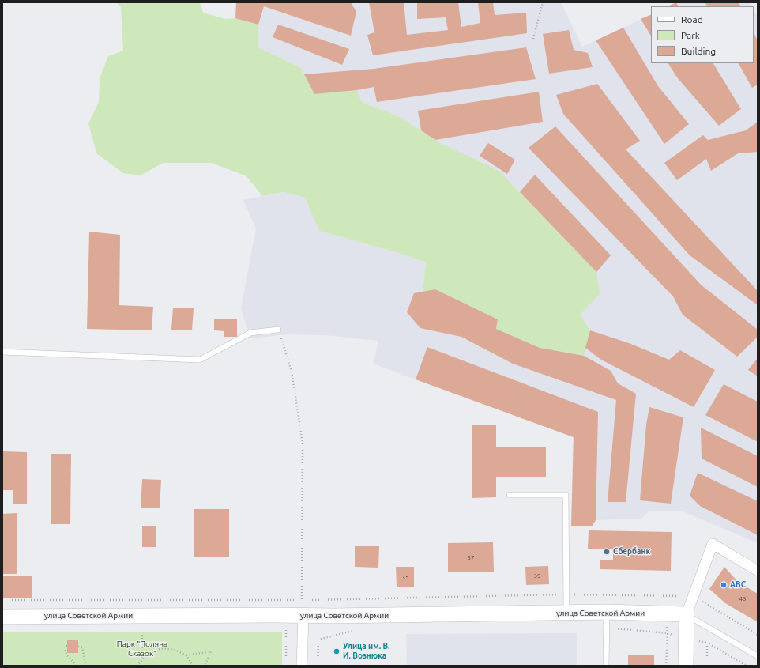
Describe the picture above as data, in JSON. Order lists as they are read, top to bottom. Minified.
{"streets":{"street":["улица Советской Армии"]},"parks":["Парк \"Поляна Сказок\""],"places":["Сбербанк","ABC","Улица им. В. И. Вознюка"],"house_numbers":["37","39","35","43"],"legend":["Road","Park","Building"]}
